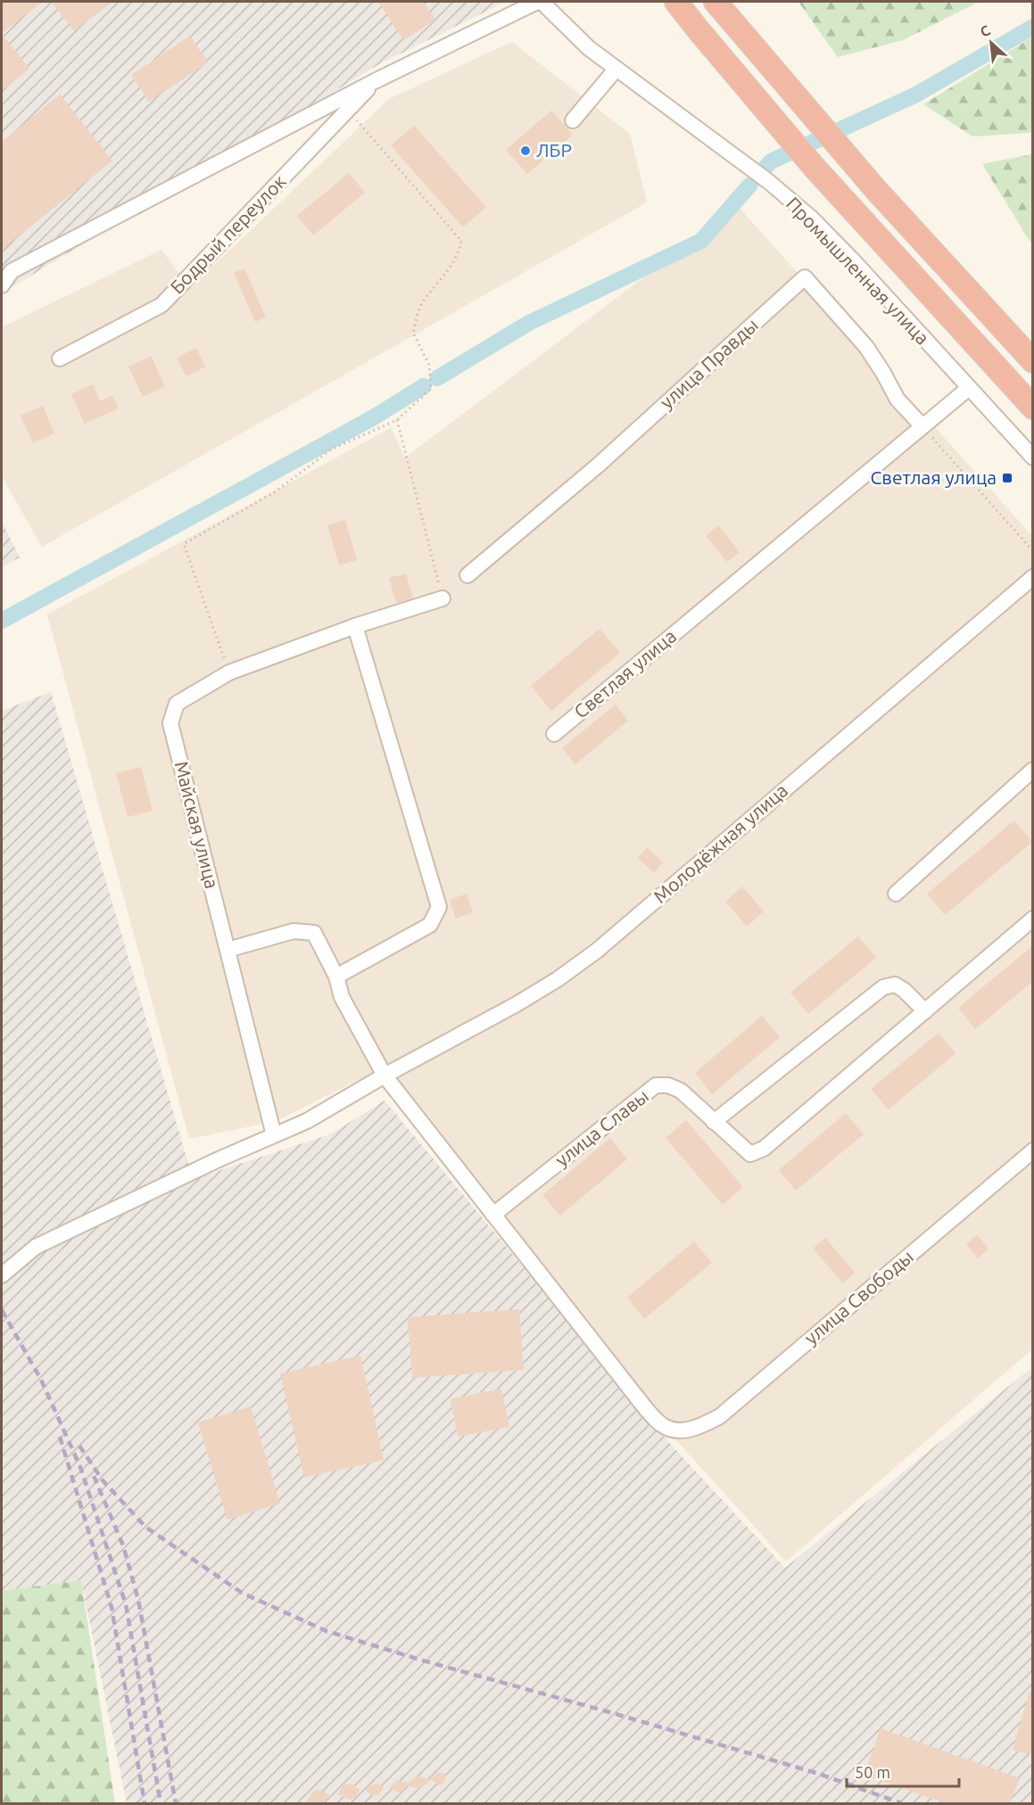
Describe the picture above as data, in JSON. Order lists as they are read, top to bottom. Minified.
{"streets":{"street":["Бодрый переулок","Промышленная улица","улица Правды","Светлая улица","Майская улица","Молодёжная улица","улица Славы","улица Свободы"]},"crossings":[["Промышленная улица","Светлая улица"],["улица Правды","Светлая улица"],["Майская улица","Молодёжная улица"],["улица Славы","улица Свободы"]],"places":{"other":["ЛБР"],"transit":["Светлая улица"]},"scale_bar":"50 m","north":"top left"}
